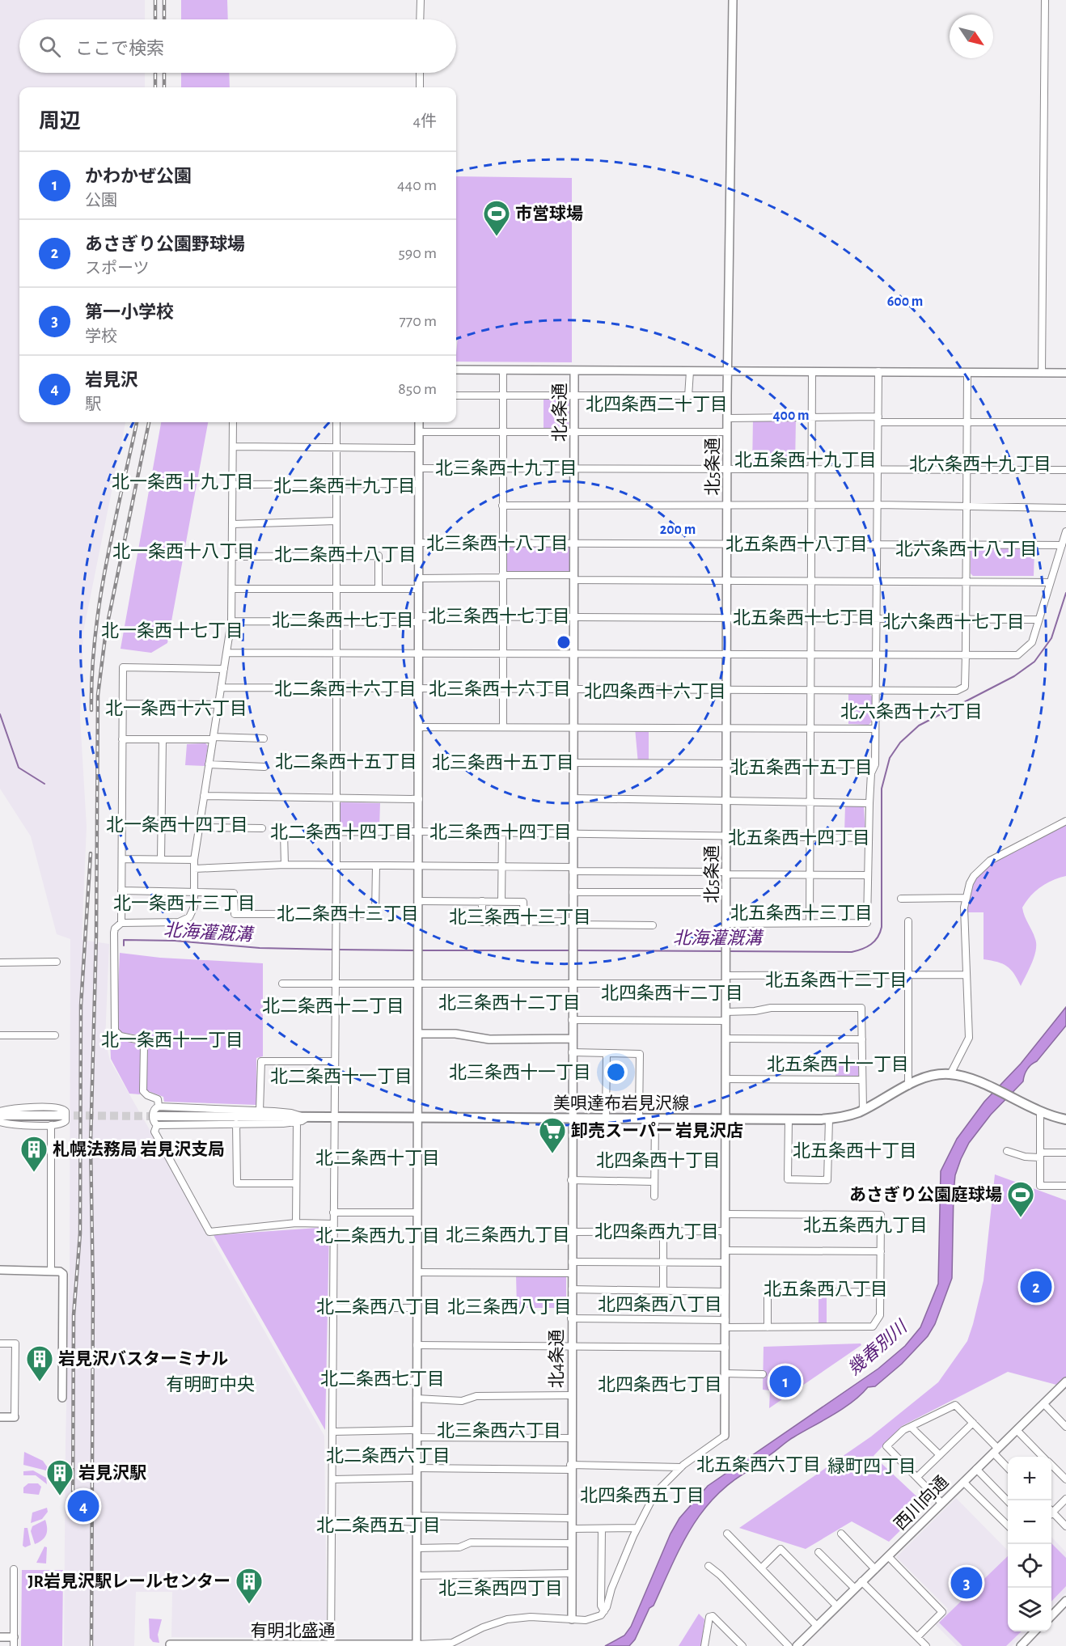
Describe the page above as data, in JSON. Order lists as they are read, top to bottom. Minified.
{"streets":{"main road":["美唄達布岩見沢線"],"street":["北4条通","北5条通","西川向通","有明北盛通"]},"crossings":[["北4条通","美唄達布岩見沢線"],["北5条通","美唄達布岩見沢線"]],"districts":["北四条西二十丁目","北五条西十九丁目","北六条西十九丁目","北三条西十九丁目","北一条西十九丁目","北二条西十九丁目","北三条西十八丁目","北五条西十八丁目","北六条西十八丁目","北一条西十八丁目","北二条西十八丁目","北三条西十七丁目","北五条西十七丁目","北二条西十七丁目","北六条西十七丁目","北一条西十七丁目","北二条西十六丁目","北三条西十六丁目","北四条西十六丁目","北一条西十六丁目","北六条西十六丁目","北二条西十五丁目","北三条西十五丁目","北五条西十五丁目","北一条西十四丁目","北二条西十四丁目","北三条西十四丁目","北五条西十四丁目","北一条西十三丁目","北五条西十三丁目","北二条西十三丁目","北三条西十三丁目","北五条西十二丁目","北四条西十二丁目","北三条西十二丁目","北二条西十二丁目","北一条西十一丁目","北五条西十一丁目","北三条西十一丁目","北二条西十一丁目","北五条西十丁目","北二条西十丁目","北四条西十丁目","北五条西九丁目","北四条西九丁目","北三条西九丁目","北二条西九丁目","北五条西八丁目","北四条西八丁目","北二条西八丁目","北三条西八丁目","北二条西七丁目","有明町中央","北四条西七丁目","北三条西六丁目","北二条西六丁目","北五条西六丁目","緑町四丁目","北四条西五丁目","北二条西五丁目","北三条西四丁目"],"water":["北海灌漑溝","幾春別川"],"places":{"sports":["市営球場","あさぎり公園庭球場"],"supermarket":["卸売スーパー 岩見沢店"],"building":["札幌法務局 岩見沢支局","岩見沢バスターミナル","岩見沢駅","JR岩見沢駅レールセンター"]},"north":"bottom right","page":{"search":"ここで検索","heading":["周辺","4件"],"list":[{"mark":"1","name":"かわかぜ公園","note":"公園","value":"440 m"},{"mark":"2","name":"あさぎり公園野球場","note":"スポーツ","value":"590 m"},{"mark":"3","name":"第一小学校","note":"学校","value":"770 m"},{"mark":"4","name":"岩見沢","note":"駅","value":"850 m"}],"pins":["2","1","4","3"],"map_buttons":["+","−"]},"rings":["600 m","400 m","200 m"]}
